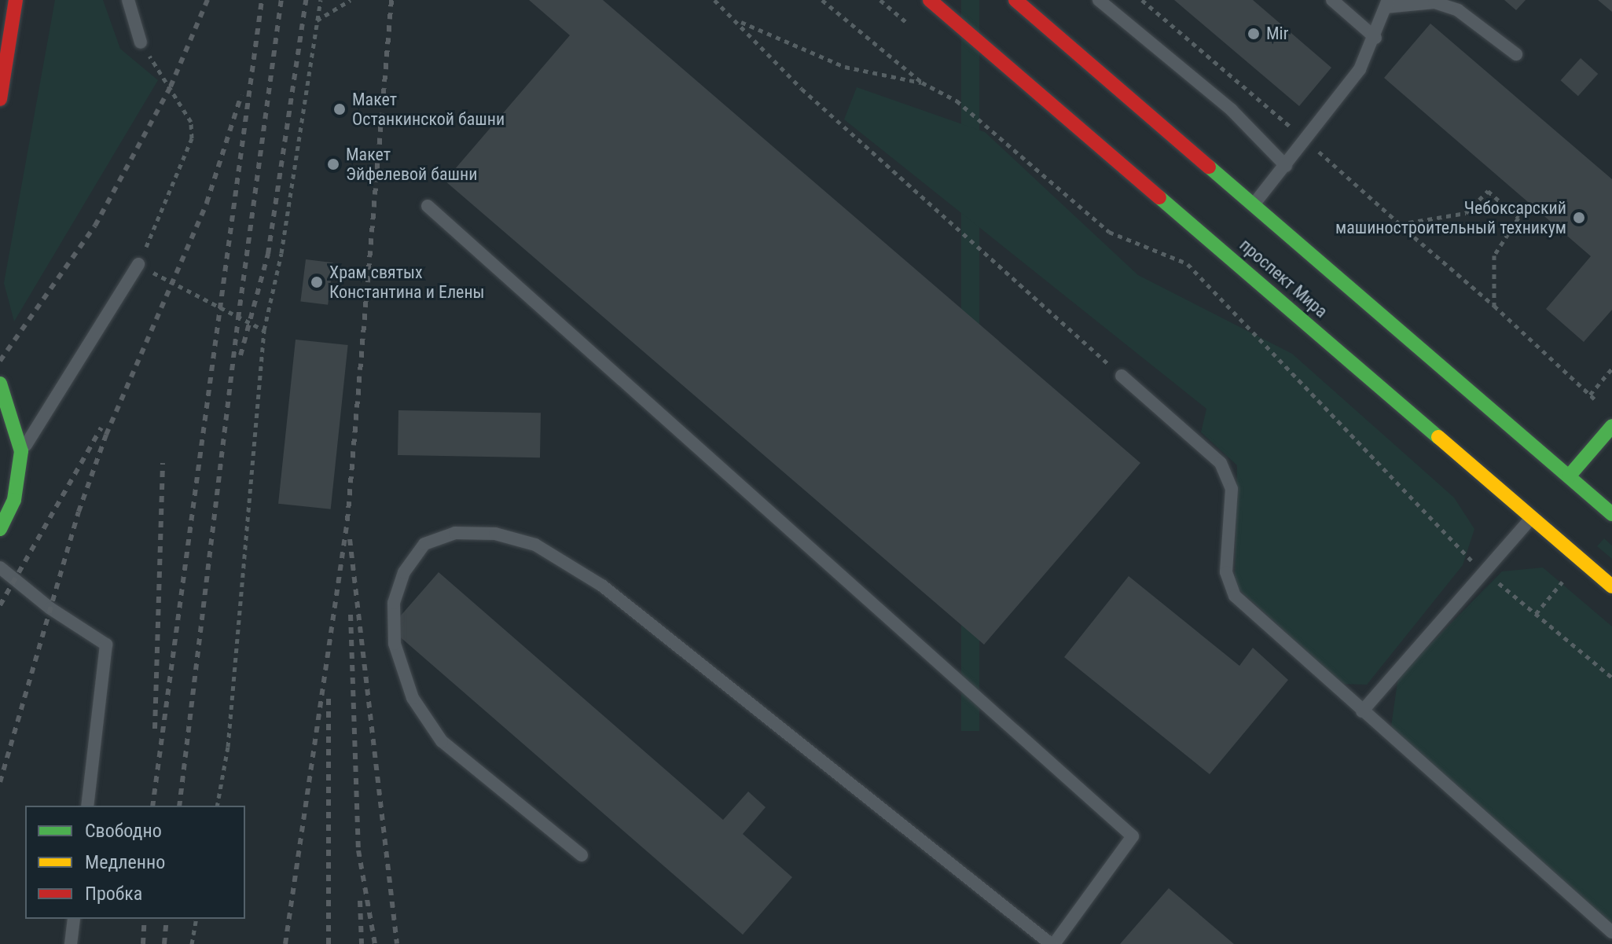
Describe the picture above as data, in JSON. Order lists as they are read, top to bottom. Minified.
{"streets":{"main road":["проспект Мира"]},"places":["Mir","Макет Останкинской башни","Макет Эйфелевой башни","Чебоксарский машиностроительный техникум","Храм святых Константина и Елены"],"legend":["Свободно","Медленно","Пробка"]}
